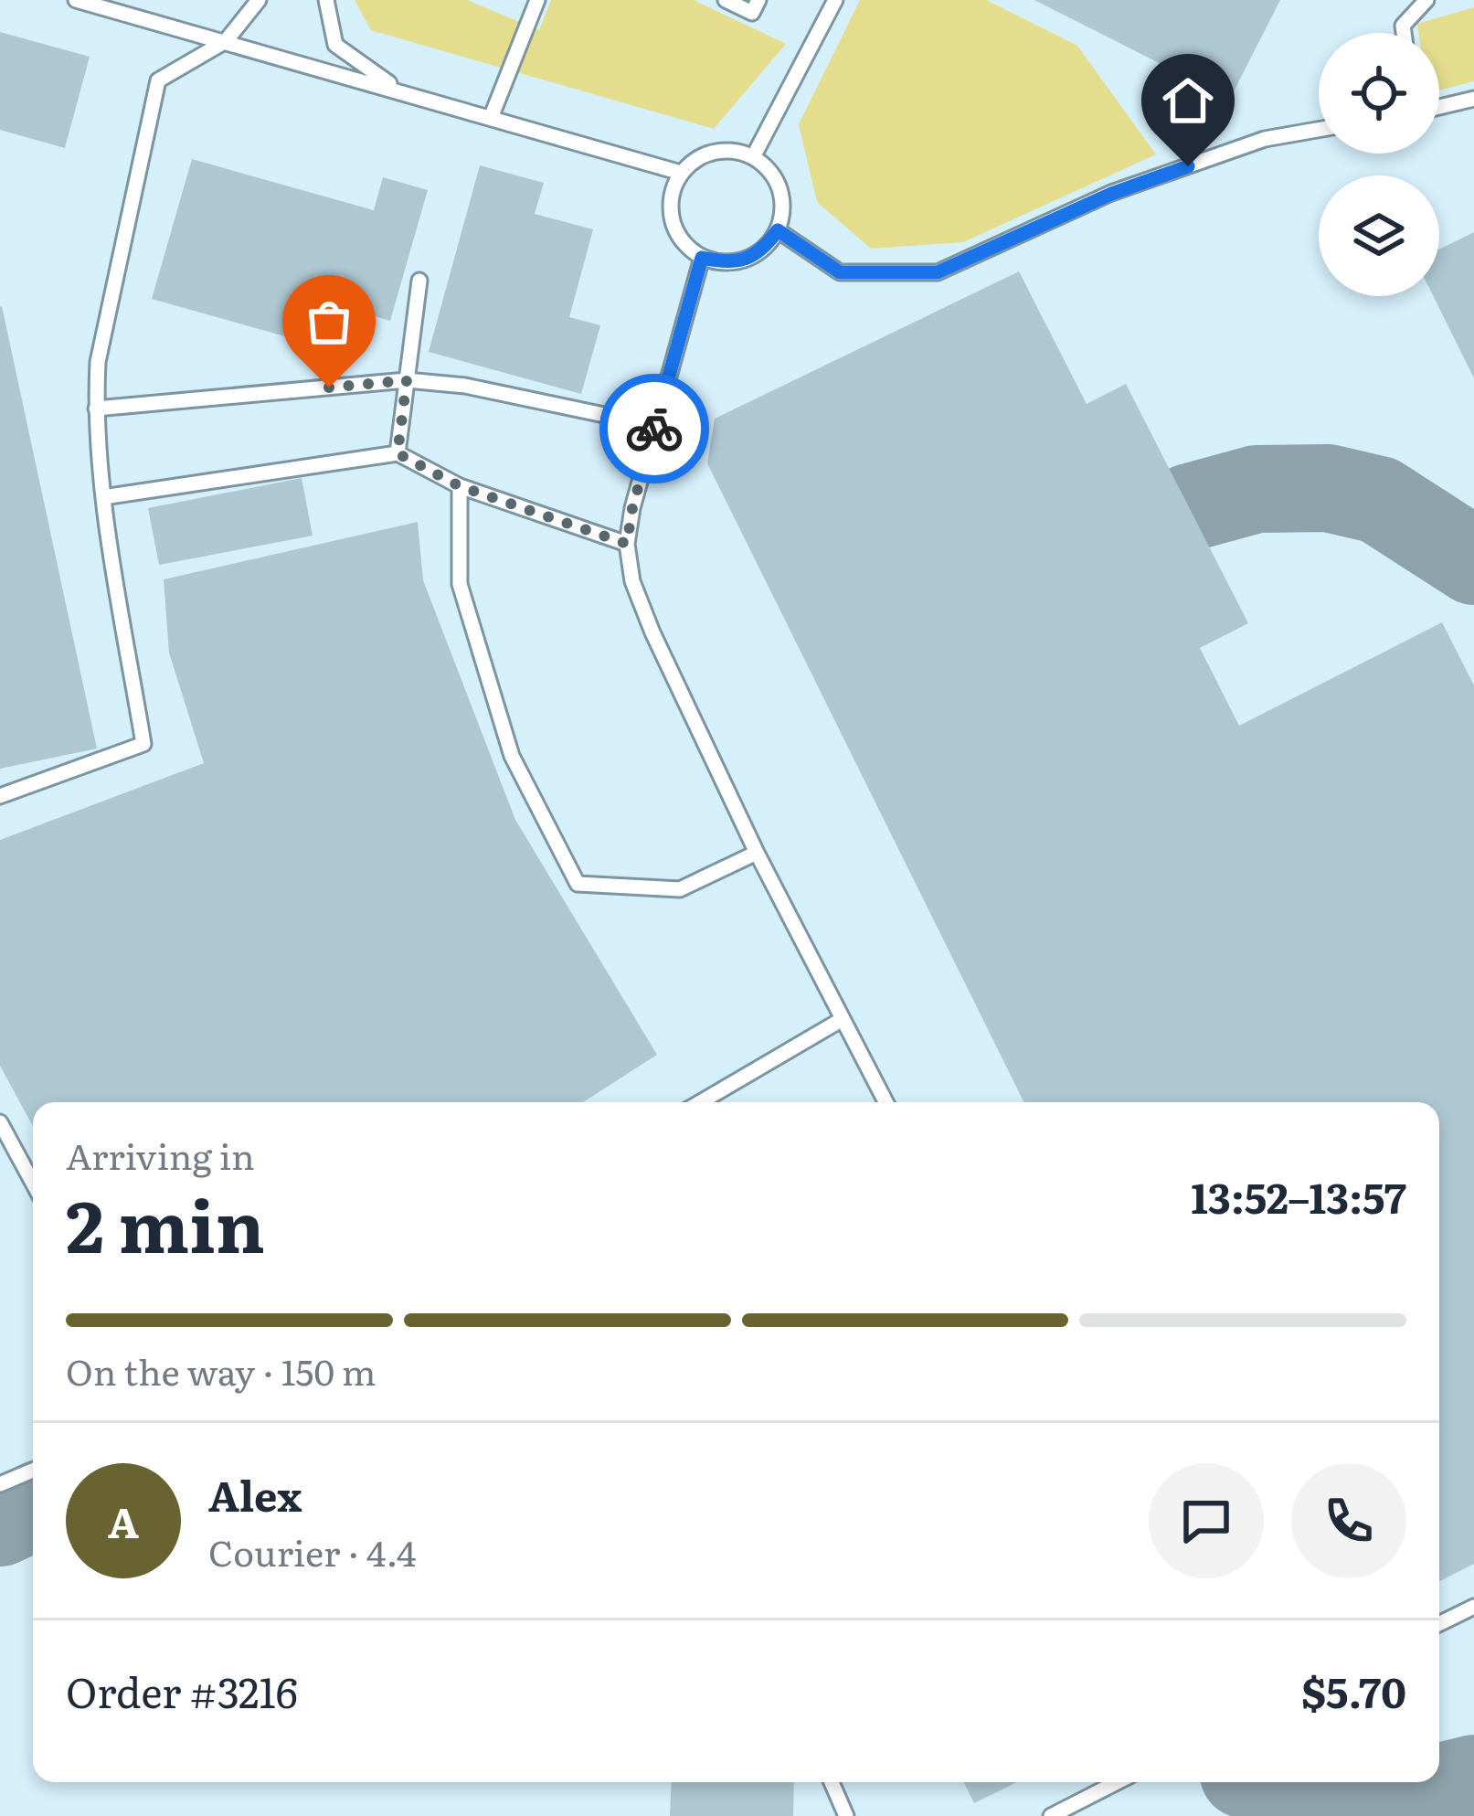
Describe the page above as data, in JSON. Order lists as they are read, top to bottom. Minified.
{"page":{"heading":["2 min","Arriving in","13:52–13:57"],"panel":["Alex","Courier · 4.4","Order #3216","$5.70"],"bar":"On the way · 150 m","round":"A"}}
